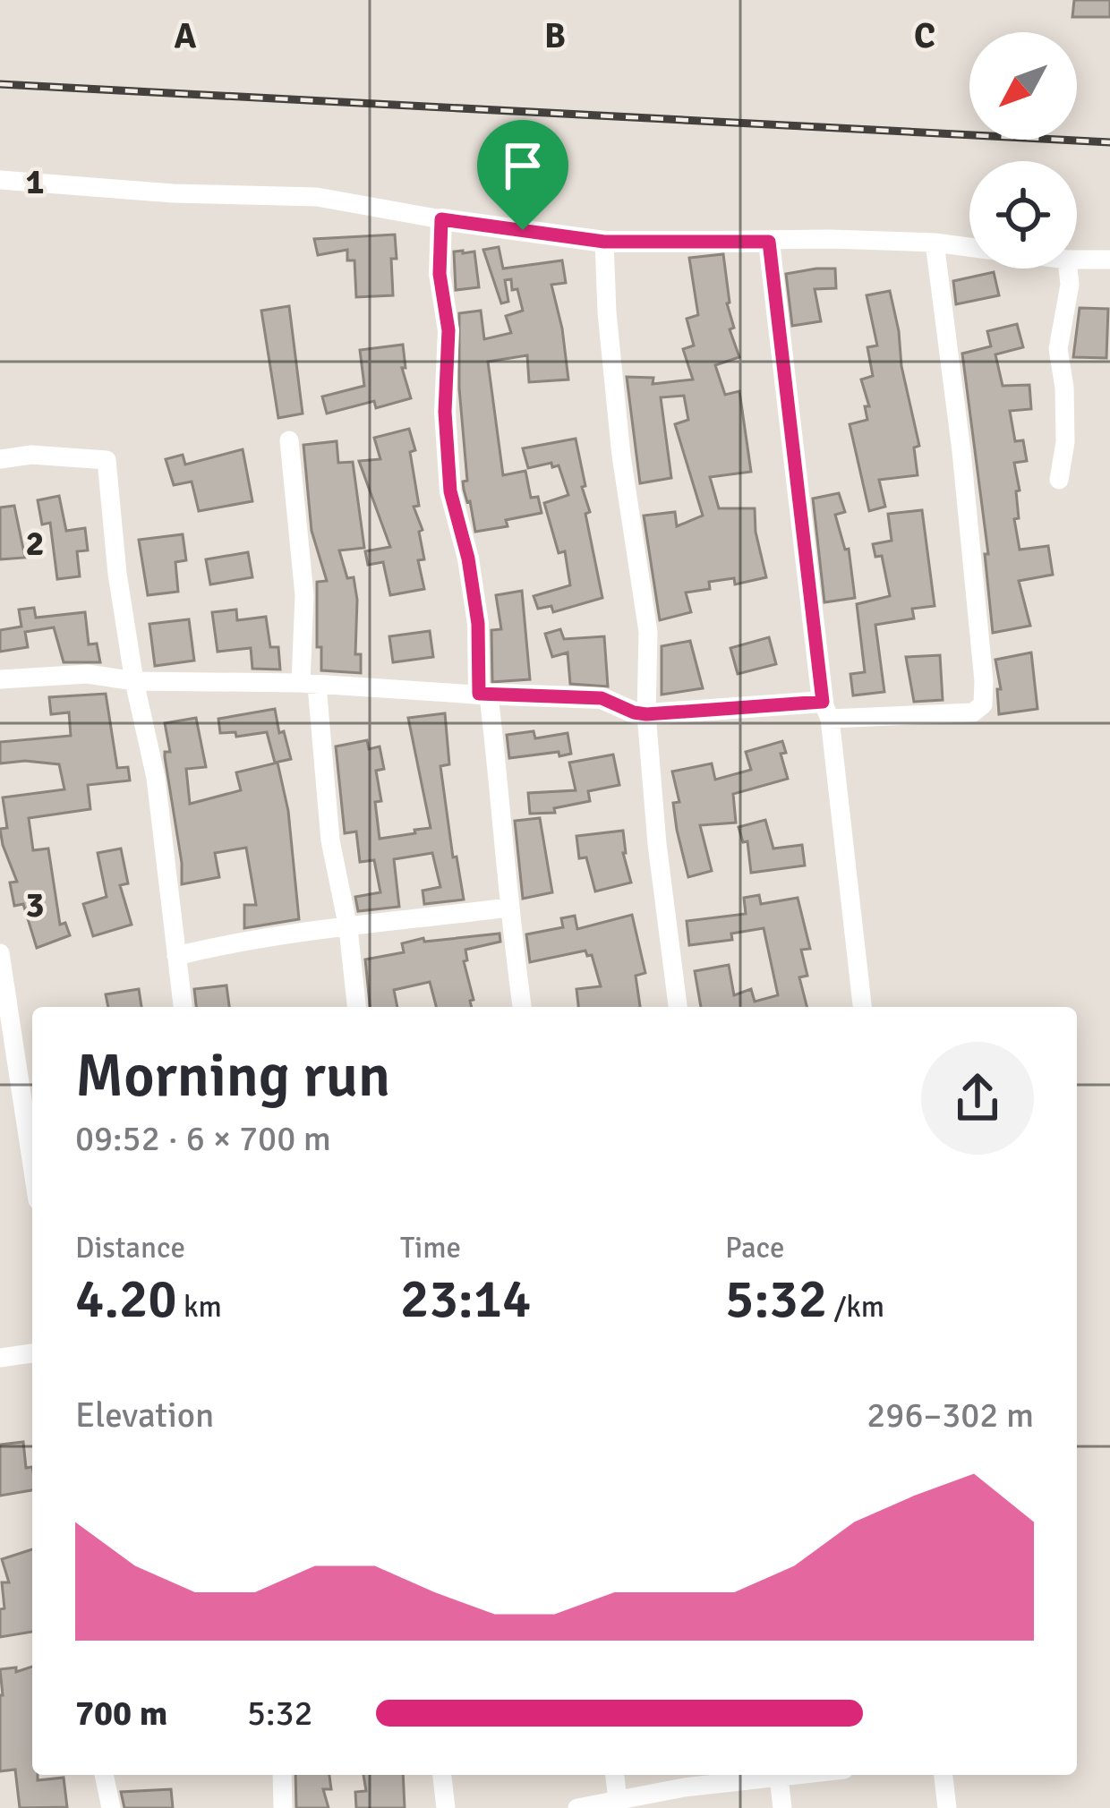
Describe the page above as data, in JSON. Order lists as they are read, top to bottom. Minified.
{"north":"bottom left","page":{"heading":["Morning run","09:52 · 6 × 700 m"],"stats":[["Distance","4.20 km"],["Time","23:14"],["Pace","5:32 /km"]],"chart":["Elevation","296–302 m"],"list":[{"name":"700 m","note":"5:32"}]},"grid":{"columns":["A","B","C"],"rows":["1","2","3"]}}
